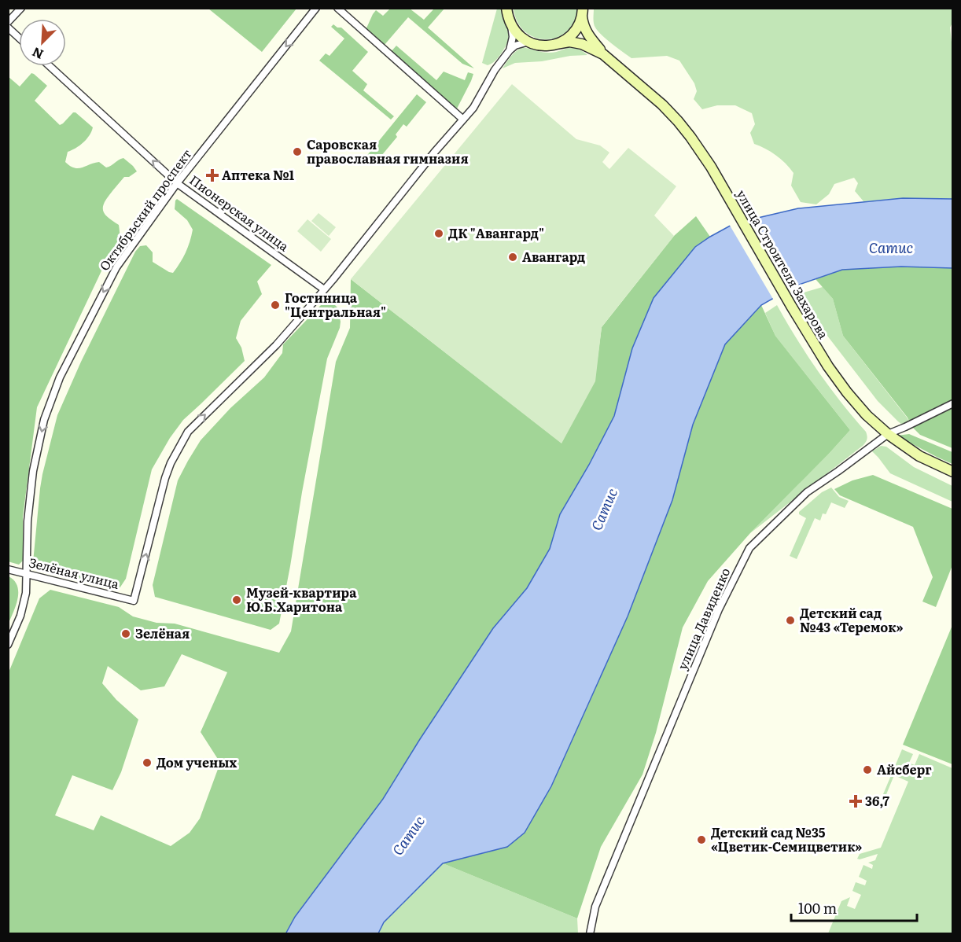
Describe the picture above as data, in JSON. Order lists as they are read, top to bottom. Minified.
{"streets":{"street":["Октябрьский проспект","Пионерская улица","улица Строителя Захарова","Зелёная улица","улица Давиденко"]},"crossings":[["Октябрьский проспект","Пионерская улица"],["Октябрьский проспект","Зелёная улица"],["Пионерская улица","Зелёная улица"],["улица Строителя Захарова","улица Давиденко"]],"one_way":["Октябрьский проспект","Пионерская улица","Зелёная улица"],"water":["Сатис"],"places":{"other":["Саровская православная гимназия","ДК \"Авангард\"","Авангард","Гостиница \"Центральная\"","Музей-квартира Ю.Б.Харитона","Детский сад №43 «Теремок»","Зелёная","Дом ученых","Айсберг","Детский сад №35 «Цветик-Семицветик»"],"health":["Аптека №1","36,7"]},"scale_bar":"100 m","north":"bottom left"}
